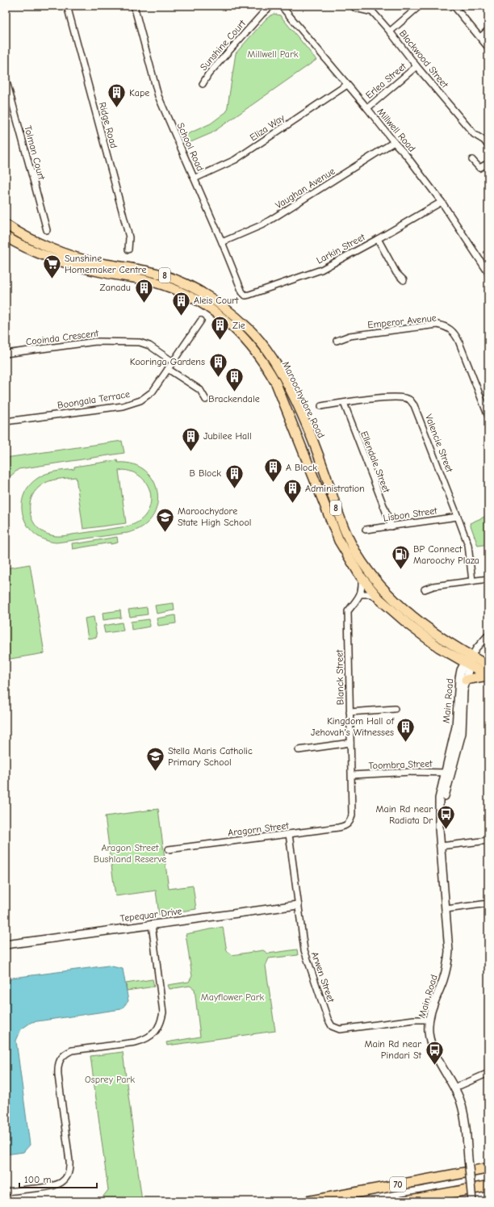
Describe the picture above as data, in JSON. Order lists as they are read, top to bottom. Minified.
{"streets":{"highway":["70"],"main road":["8","Maroochydore Road","Main Road","Tepequar Drive"],"street":["Sunshine Court","Blackwood Street","Erlea Street","Ridge Road","Eliza Way","Millwell Road","School Road","Tolman Court","Vaughan Avenue","Larkin Street","Emperor Avenue","Cooinda Crescent","Boongala Terrace","Valencie Street","Ellendale Street","Lisbon Street","Blanck Street","Toombra Street","Aragorn Street","Arwen Street"]},"crossings":[["Blackwood Street","Erlea Street"],["Erlea Street","Millwell Road"],["Eliza Way","Millwell Road"],["Eliza Way","School Road"],["Millwell Road","Vaughan Avenue"],["Millwell Road","Larkin Street"],["School Road","Vaughan Avenue"],["School Road","Larkin Street"],["Cooinda Crescent","Boongala Terrace"],["Maroochydore Road","Main Road"],["Valencie Street","Ellendale Street"],["Valencie Street","Lisbon Street"],["Ellendale Street","Lisbon Street"],["Blanck Street","Toombra Street"],["Blanck Street","Aragorn Street"],["Main Road","Toombra Street"],["Main Road","Arwen Street"],["Aragorn Street","Arwen Street"],["Tepequar Drive","Arwen Street"]],"parks":["Millwell Park","Aragon Street Bushland Reserve","Mayflower Park","Osprey Park"],"places":{"building":["Kape","Zanadu","Aleis Court","Zie","Kooringa Gardens","Brackendale","Jubilee Hall","A Block","B Block","Administration","Kingdom Hall of Jehovah's Witnesses"],"supermarket":["Sunshine Homemaker Centre"],"school or university":["Maroochydore State High School","Stella Maris Catholic Primary School"],"fuel station":["BP Connect Maroochy Plaza"],"bus stop":["Main Rd near Radiata Dr","Main Rd near Pindari St"]},"scale_bar":"100 m"}
